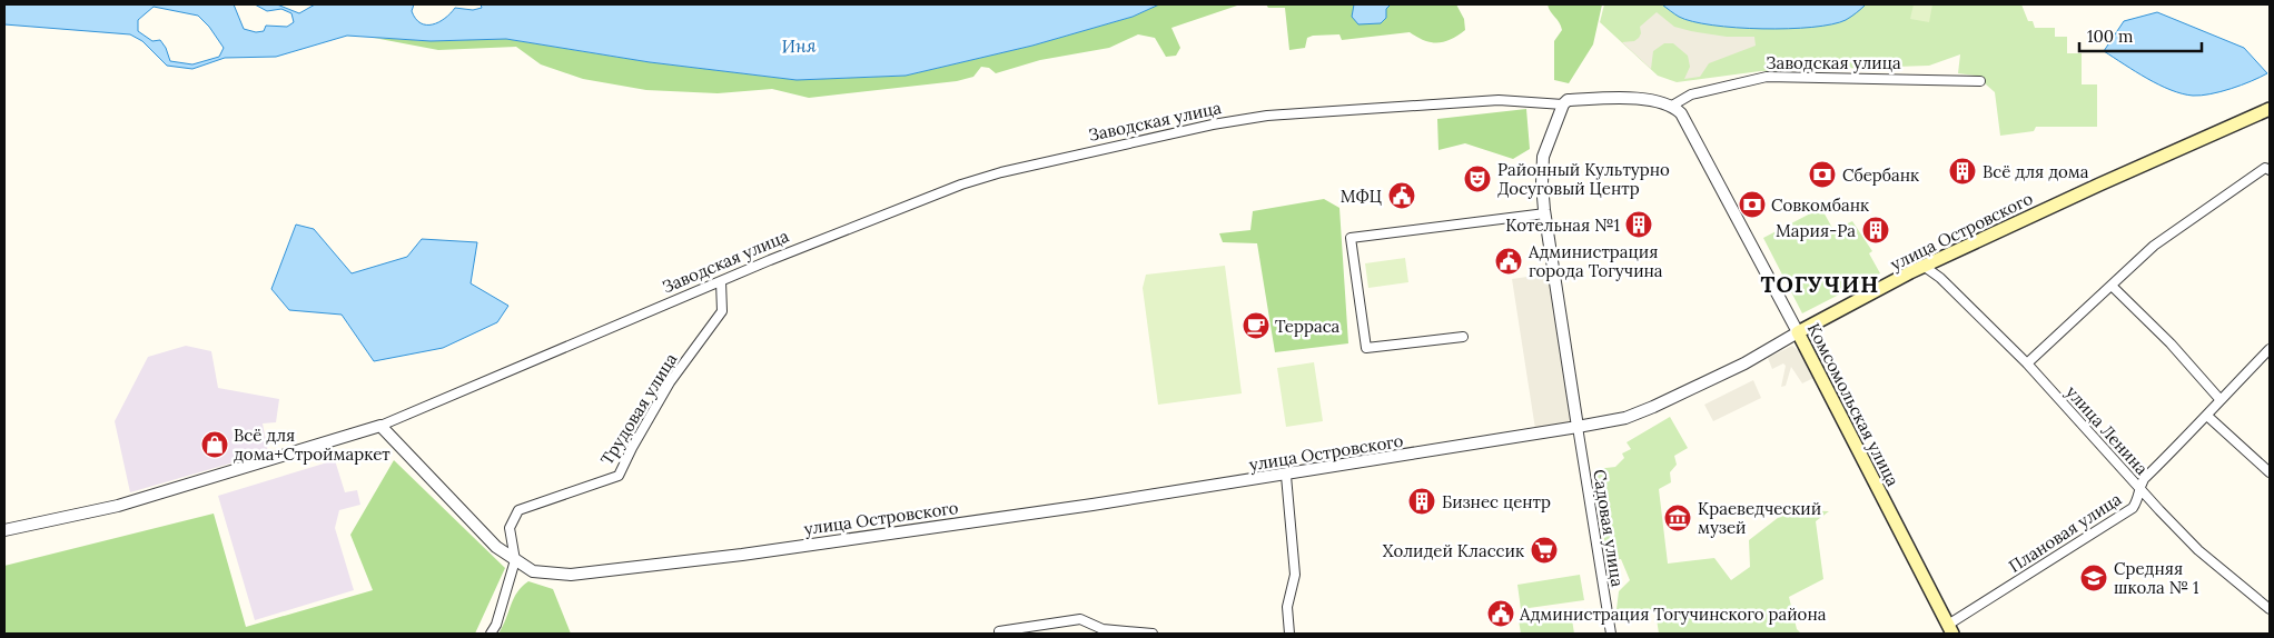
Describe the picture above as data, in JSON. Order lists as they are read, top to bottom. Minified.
{"streets":{"main road":["улица Островского","Комсомольская улица"],"street":["Заводская улица","Трудовая улица","улица Ленина","Садовая улица","Плановая улица"]},"crossings":[["Заводская улица","улица Островского"],["Заводская улица","Комсомольская улица"],["Заводская улица","Трудовая улица"],["улица Островского","Комсомольская улица"],["улица Островского","Трудовая улица"],["улица Островского","улица Ленина"],["улица Островского","Садовая улица"],["Комсомольская улица","Плановая улица"],["улица Ленина","Плановая улица"]],"districts":["ТОГУЧИН"],"water":["Иня"],"places":{"building":["Всё для дома","Котельная №1","Мария-Ра","Бизнес центр"],"bank":["Сбербанк","Совкомбанк"],"theatre":["Районный Культурно Досуговый Центр"],"public building":["МФЦ","Администрация города Тогучина","Администрация Тогучинского района"],"cafe":["Терраса"],"shop":["Всё для дома+Строймаркет"],"museum":["Краеведческий музей"],"supermarket":["Холидей Классик"],"school or university":["Средняя школа № 1"]},"scale_bar":"100 m"}
